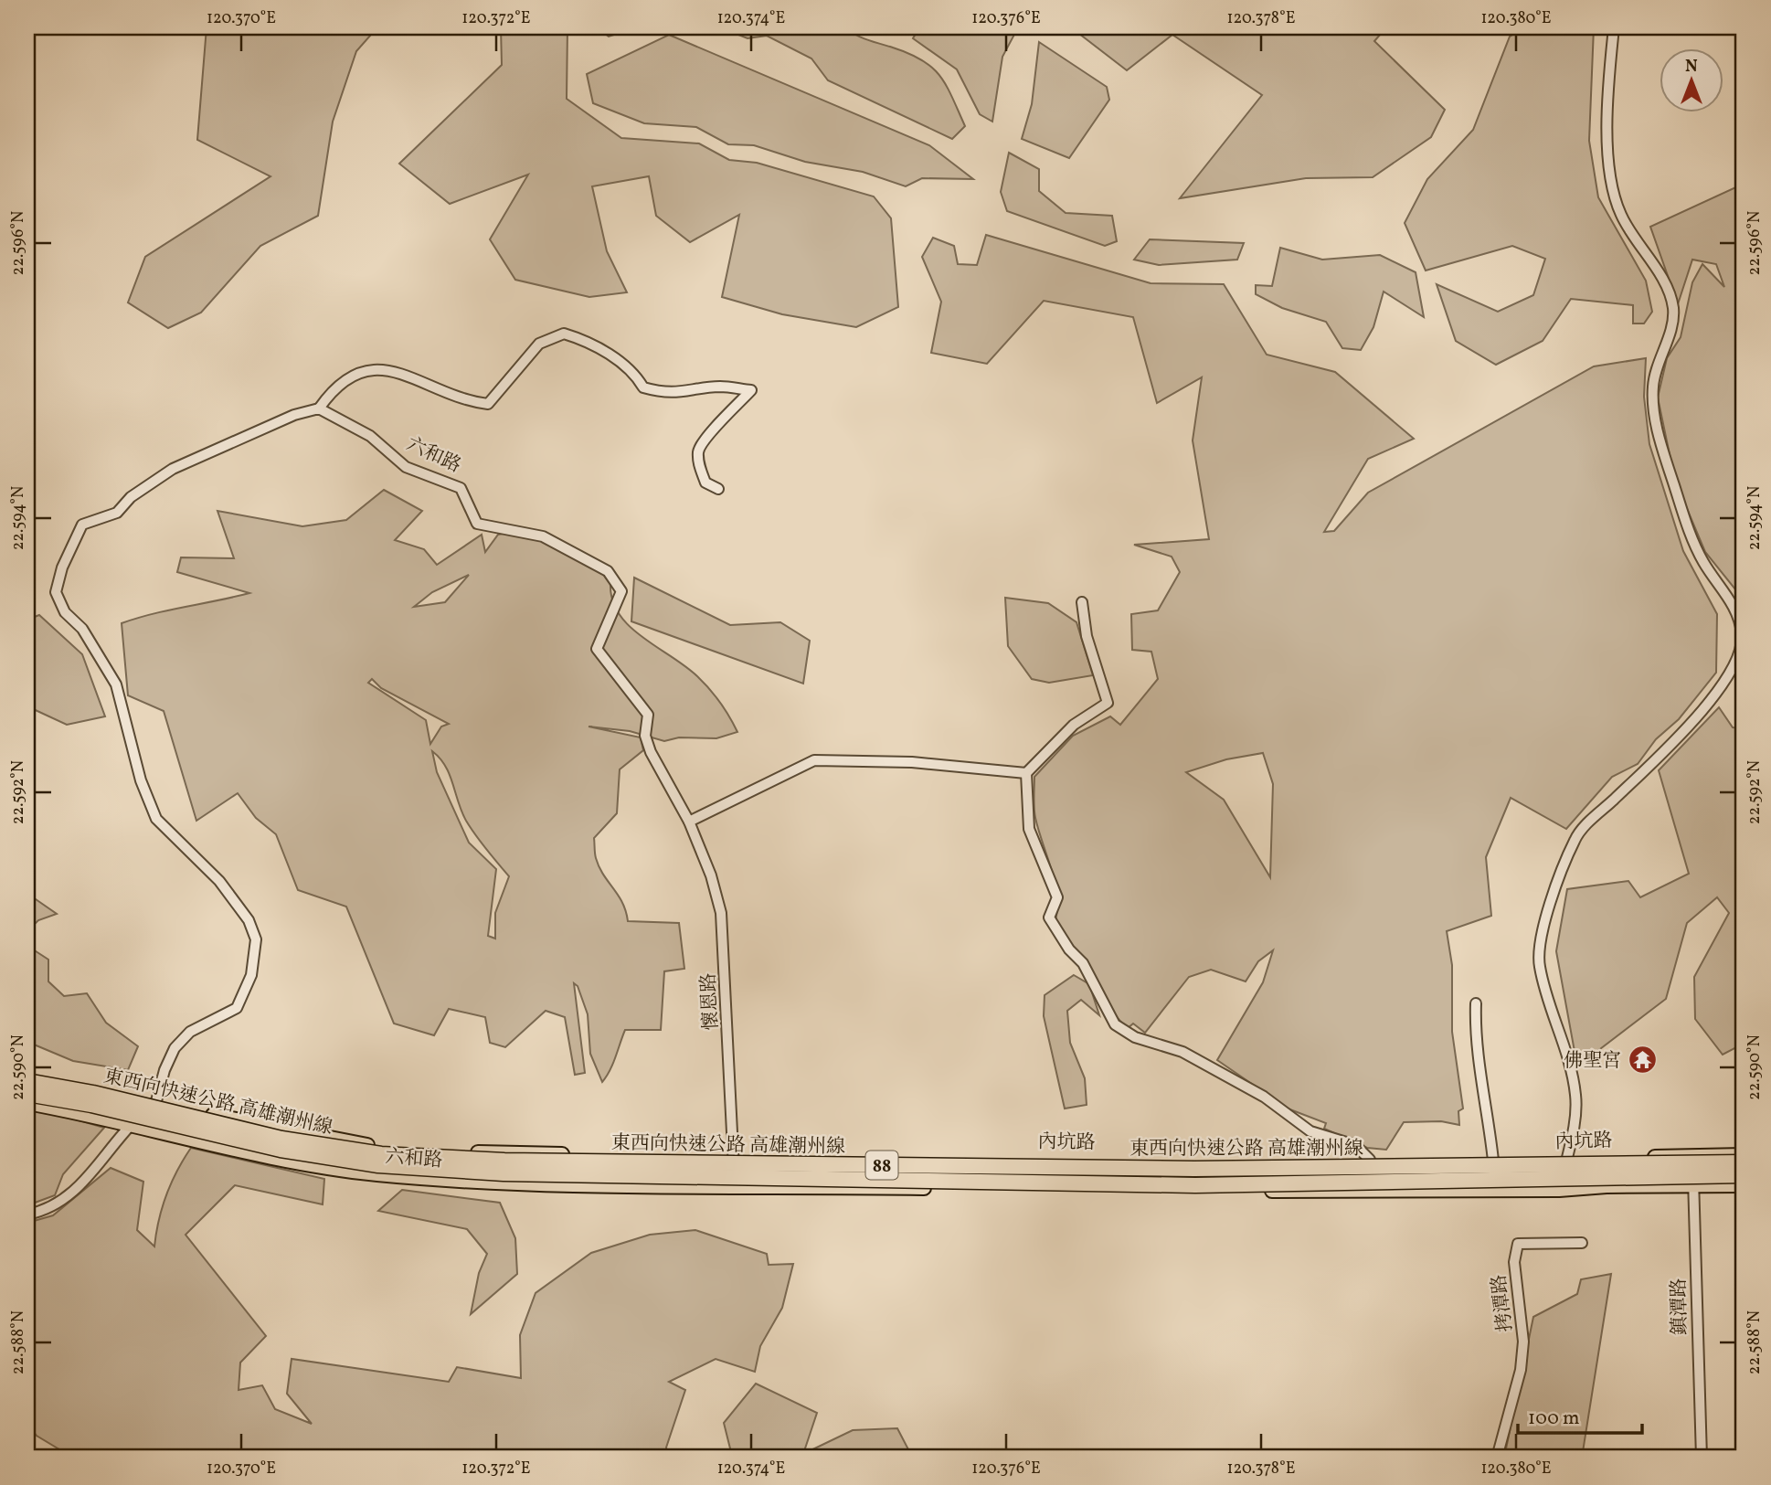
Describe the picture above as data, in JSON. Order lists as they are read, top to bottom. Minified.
{"streets":{"highway":["東西向快速公路 高雄潮州線","88"],"main road":["六和路","內坑路"],"street":["懷恩路","拷潭路","鎮潭路"]},"crossings":[["六和路","懷恩路"],["六和路","內坑路"],["懷恩路","內坑路"],["內坑路","鎮潭路"]],"places":{"temple":["佛聖宮"]},"scale_bar":"100 m","north":"top","coordinates":["120.370°E","120.372°E","120.374°E","120.376°E","120.378°E","120.380°E","22.596°N","22.594°N","22.592°N","22.590°N","22.588°N"]}
